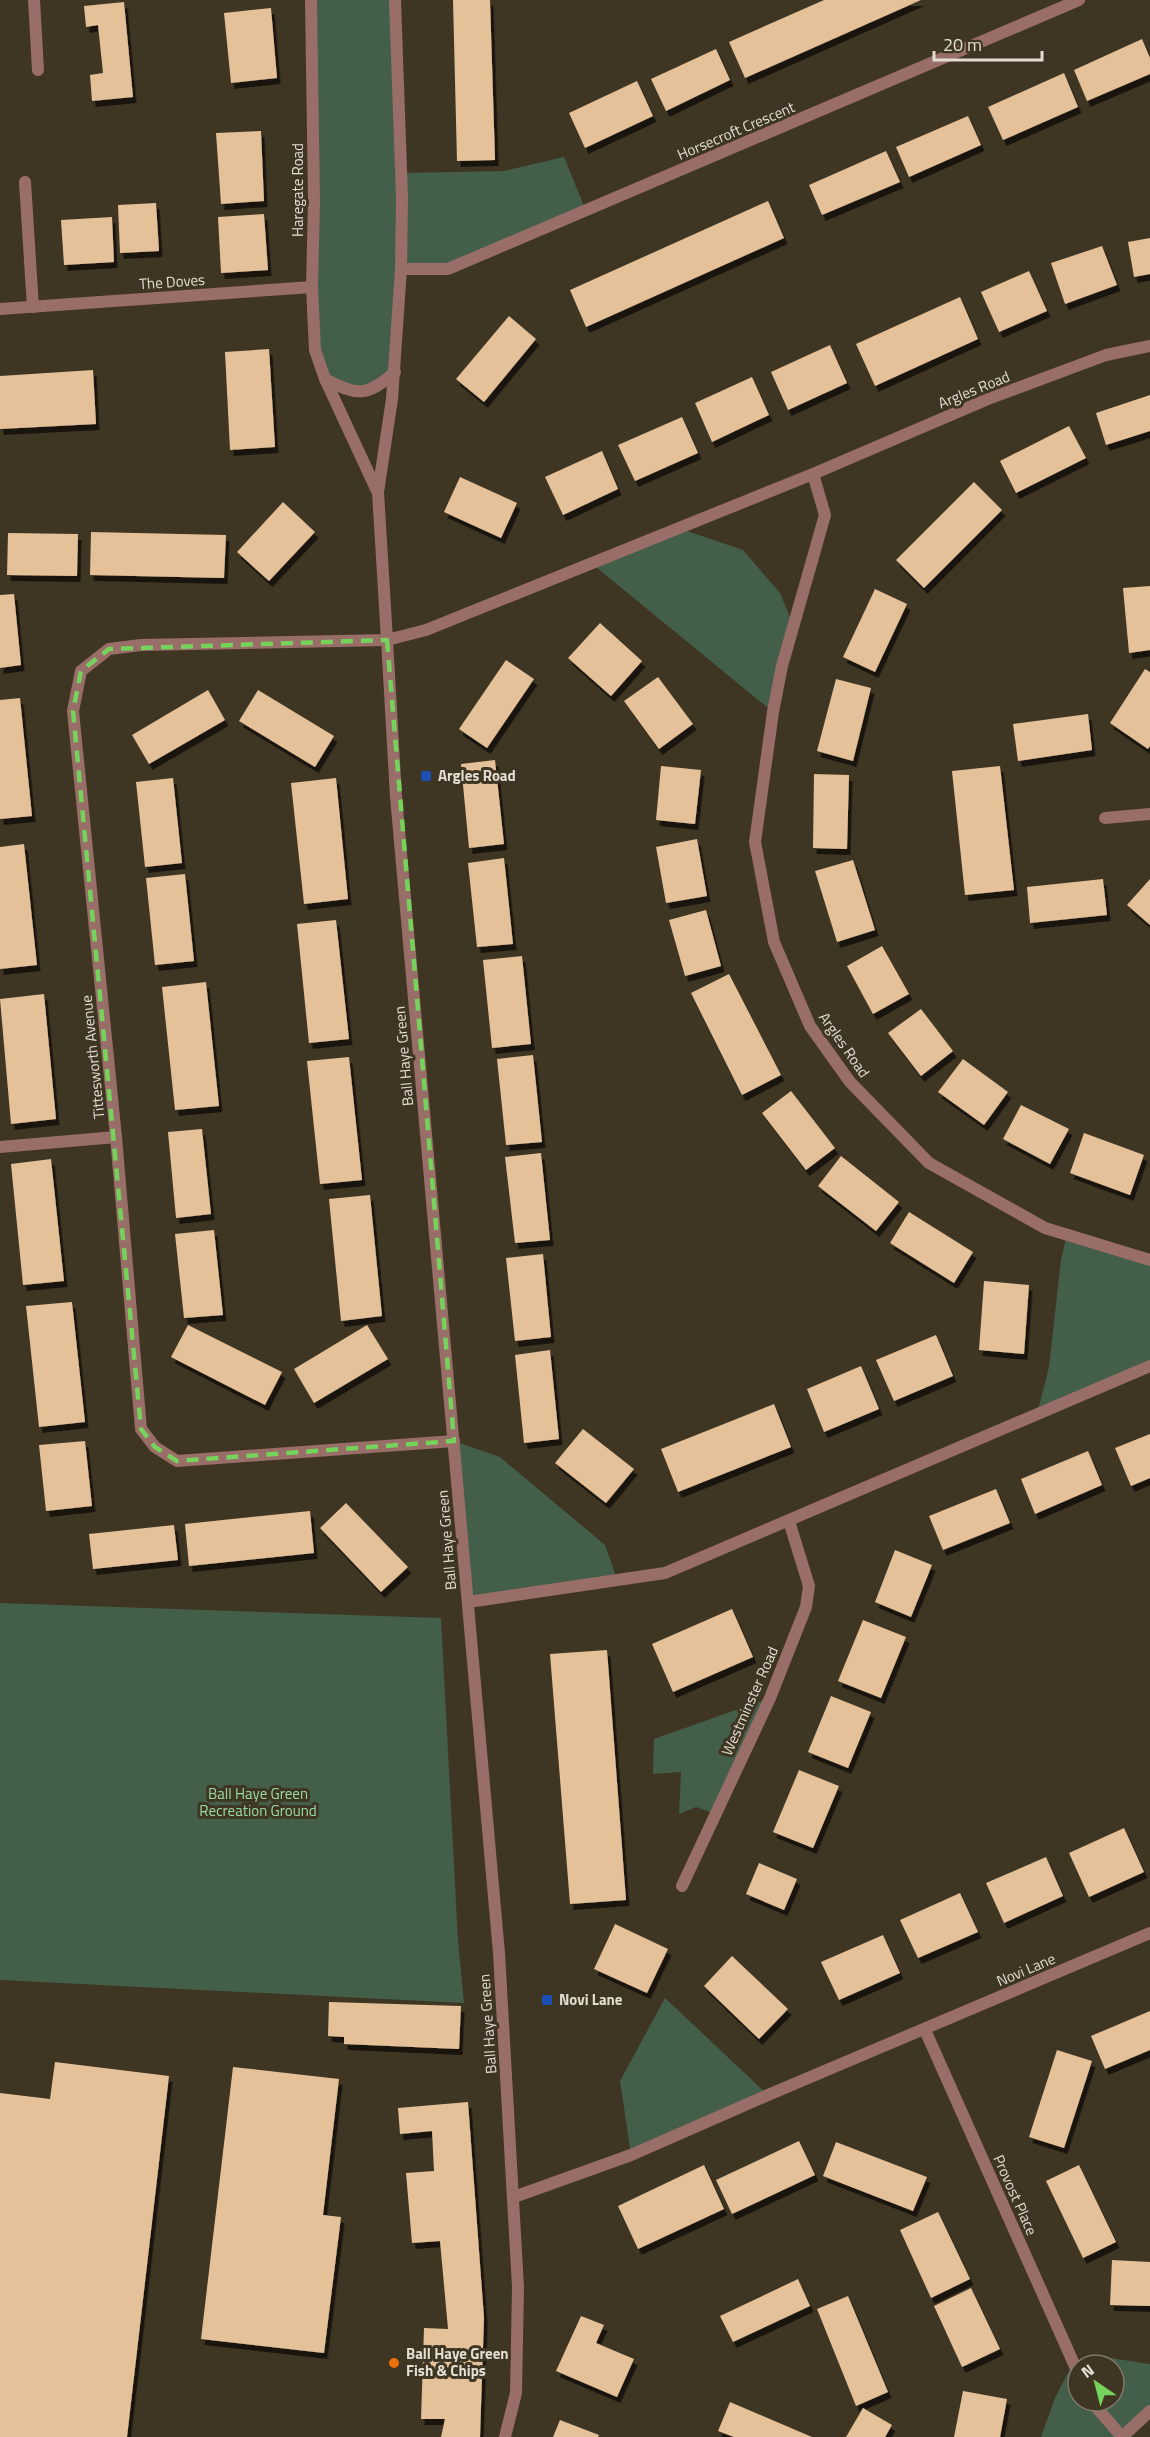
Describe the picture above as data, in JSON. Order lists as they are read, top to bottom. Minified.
{"streets":{"street":["Horsecroft Crescent","Haregate Road","The Doves","Argles Road","Ball Haye Green","Tittesworth Avenue","Westminster Road","Novi Lane","Provost Place"]},"crossings":[["Horsecroft Crescent","Haregate Road"],["Haregate Road","The Doves"],["Haregate Road","Argles Road"],["Haregate Road","Ball Haye Green"],["Haregate Road","Tittesworth Avenue"],["Argles Road","Ball Haye Green"],["Argles Road","Tittesworth Avenue"],["Ball Haye Green","Tittesworth Avenue"],["Ball Haye Green","Novi Lane"],["Novi Lane","Provost Place"]],"parks":["Ball Haye Green Recreation Ground"],"places":{"transit":["Argles Road","Novi Lane"],"other":["Ball Haye Green Fish & Chips"]},"scale_bar":"20 m","north":"top left"}
